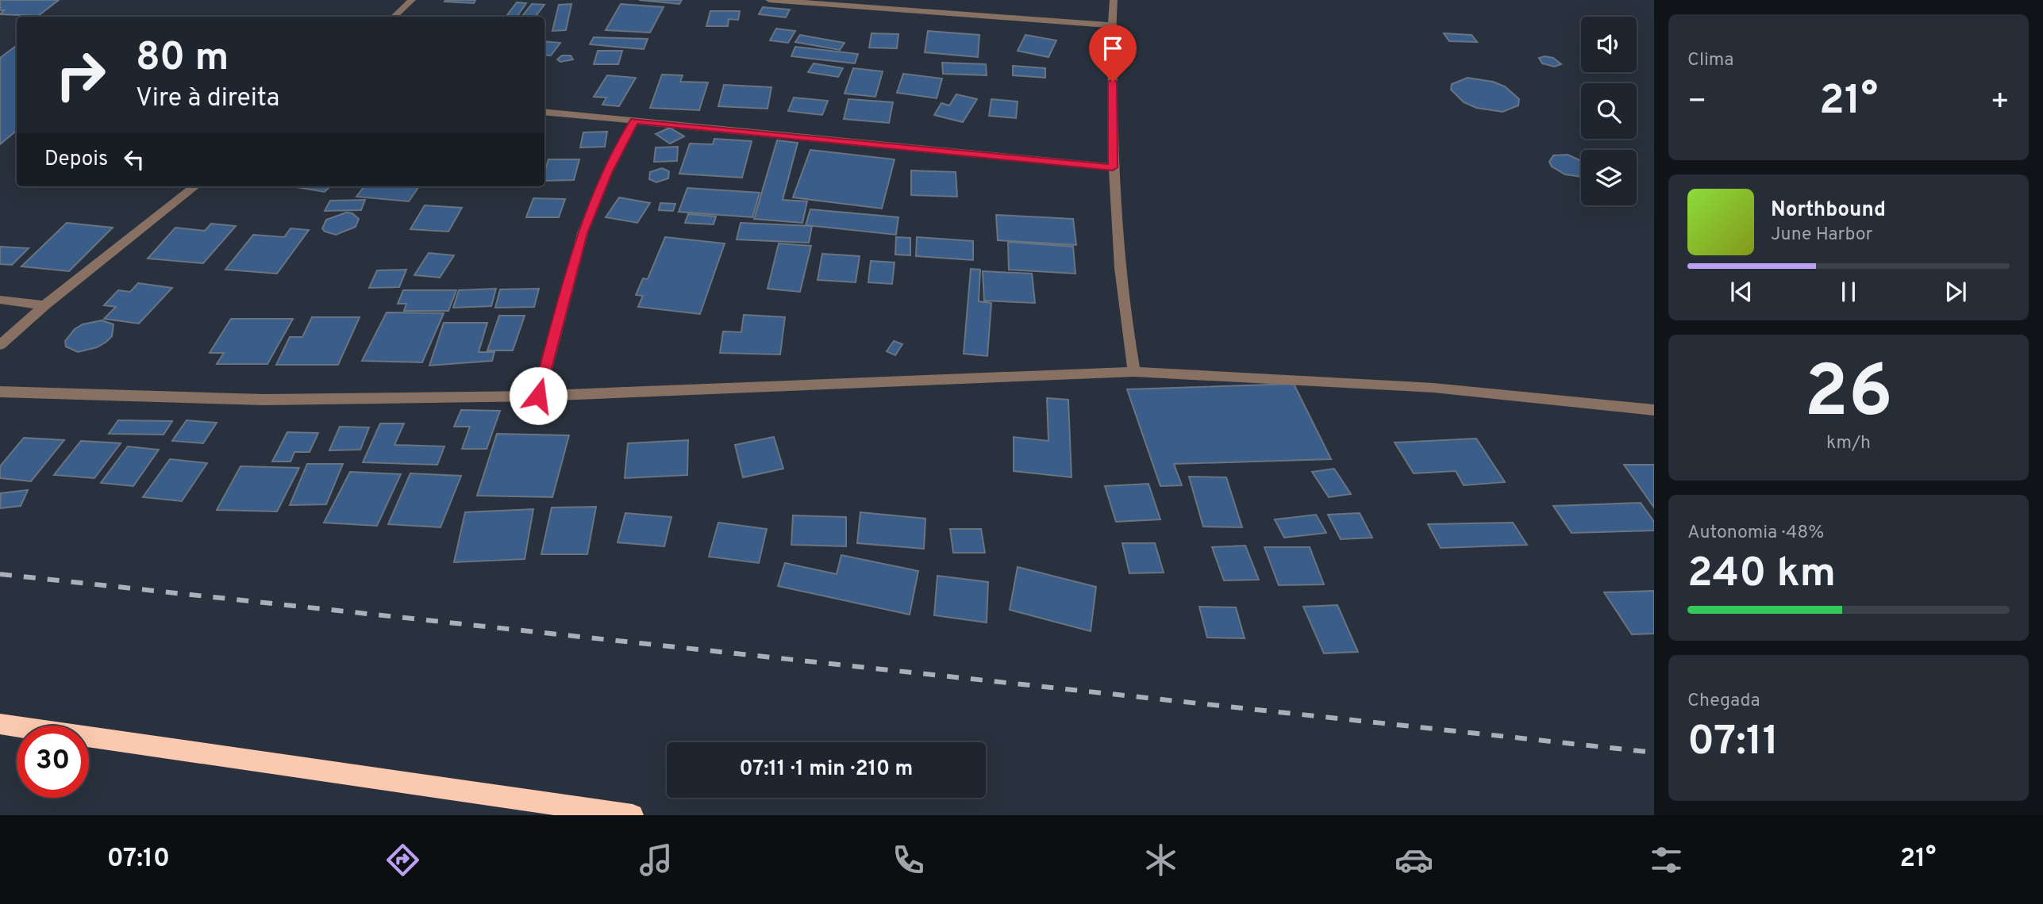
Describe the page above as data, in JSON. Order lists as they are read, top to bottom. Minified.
{"page":{"tile":["Clima",["26","km/h"],["Autonomia · 48%","240 km"],["Chegada","07:11"]],"turn":["80 m","Vire à direita"],"heat":["−","21°","+"],"then":"Depois","song":["Northbound","June Harbor"],"limit":"30","trip":"07:11 · 1 min · 210 m","tabs":["07:10","21°"]}}
